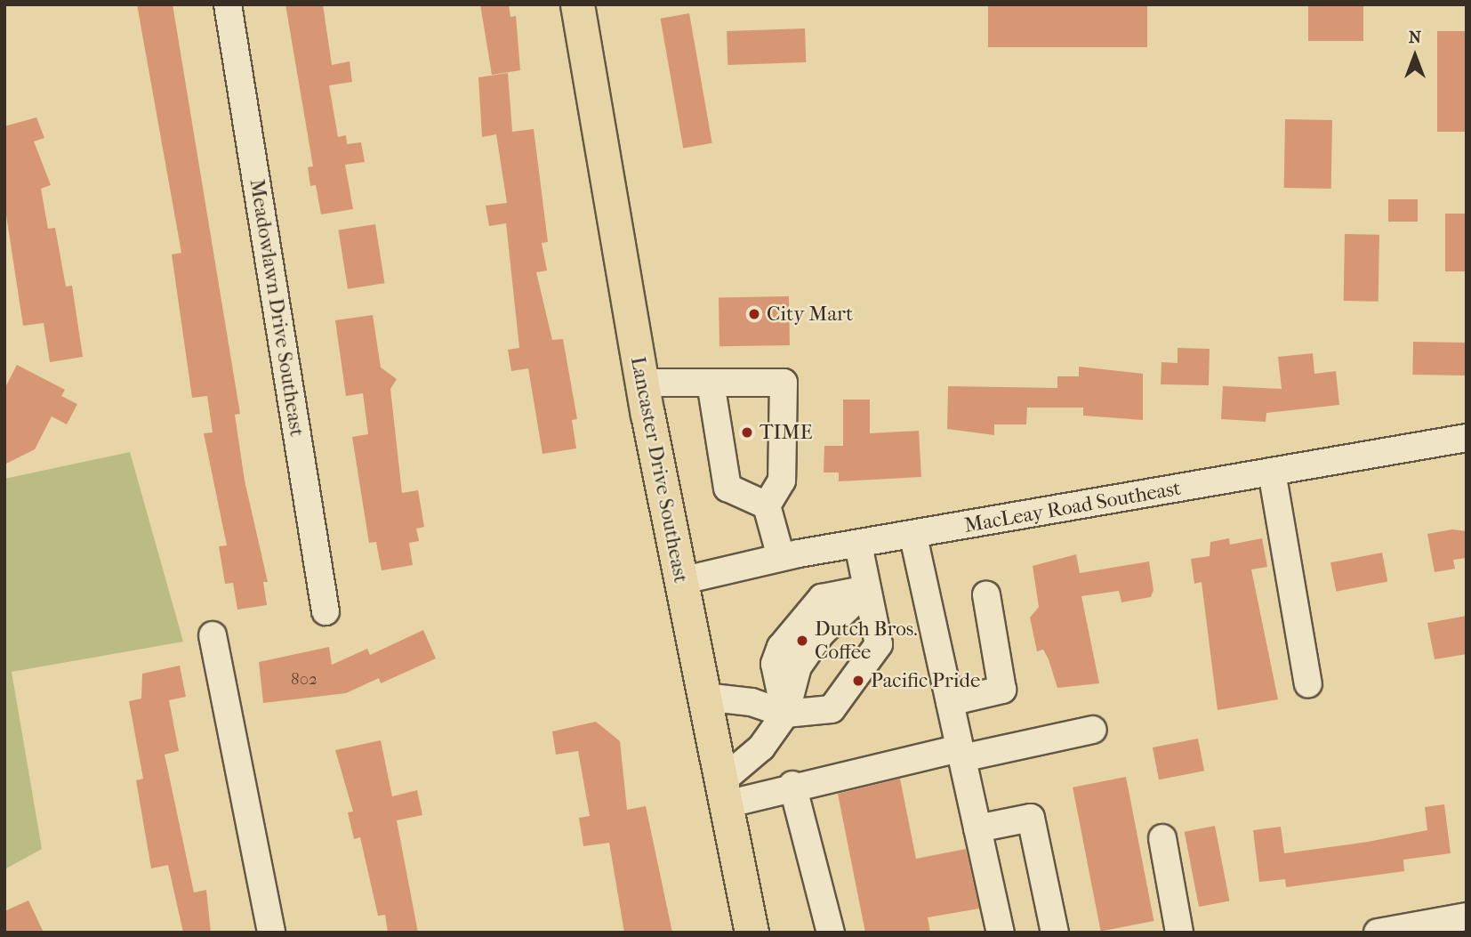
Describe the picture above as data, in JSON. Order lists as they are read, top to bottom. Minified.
{"streets":{"main road":["Lancaster Drive Southeast"],"street":["Meadowlawn Drive Southeast","MacLeay Road Southeast"]},"crossings":[["Lancaster Drive Southeast","MacLeay Road Southeast"]],"places":["City Mart","TIME","Dutch Bros. Coffee","Pacific Pride"],"house_numbers":["802"],"north":"top"}
